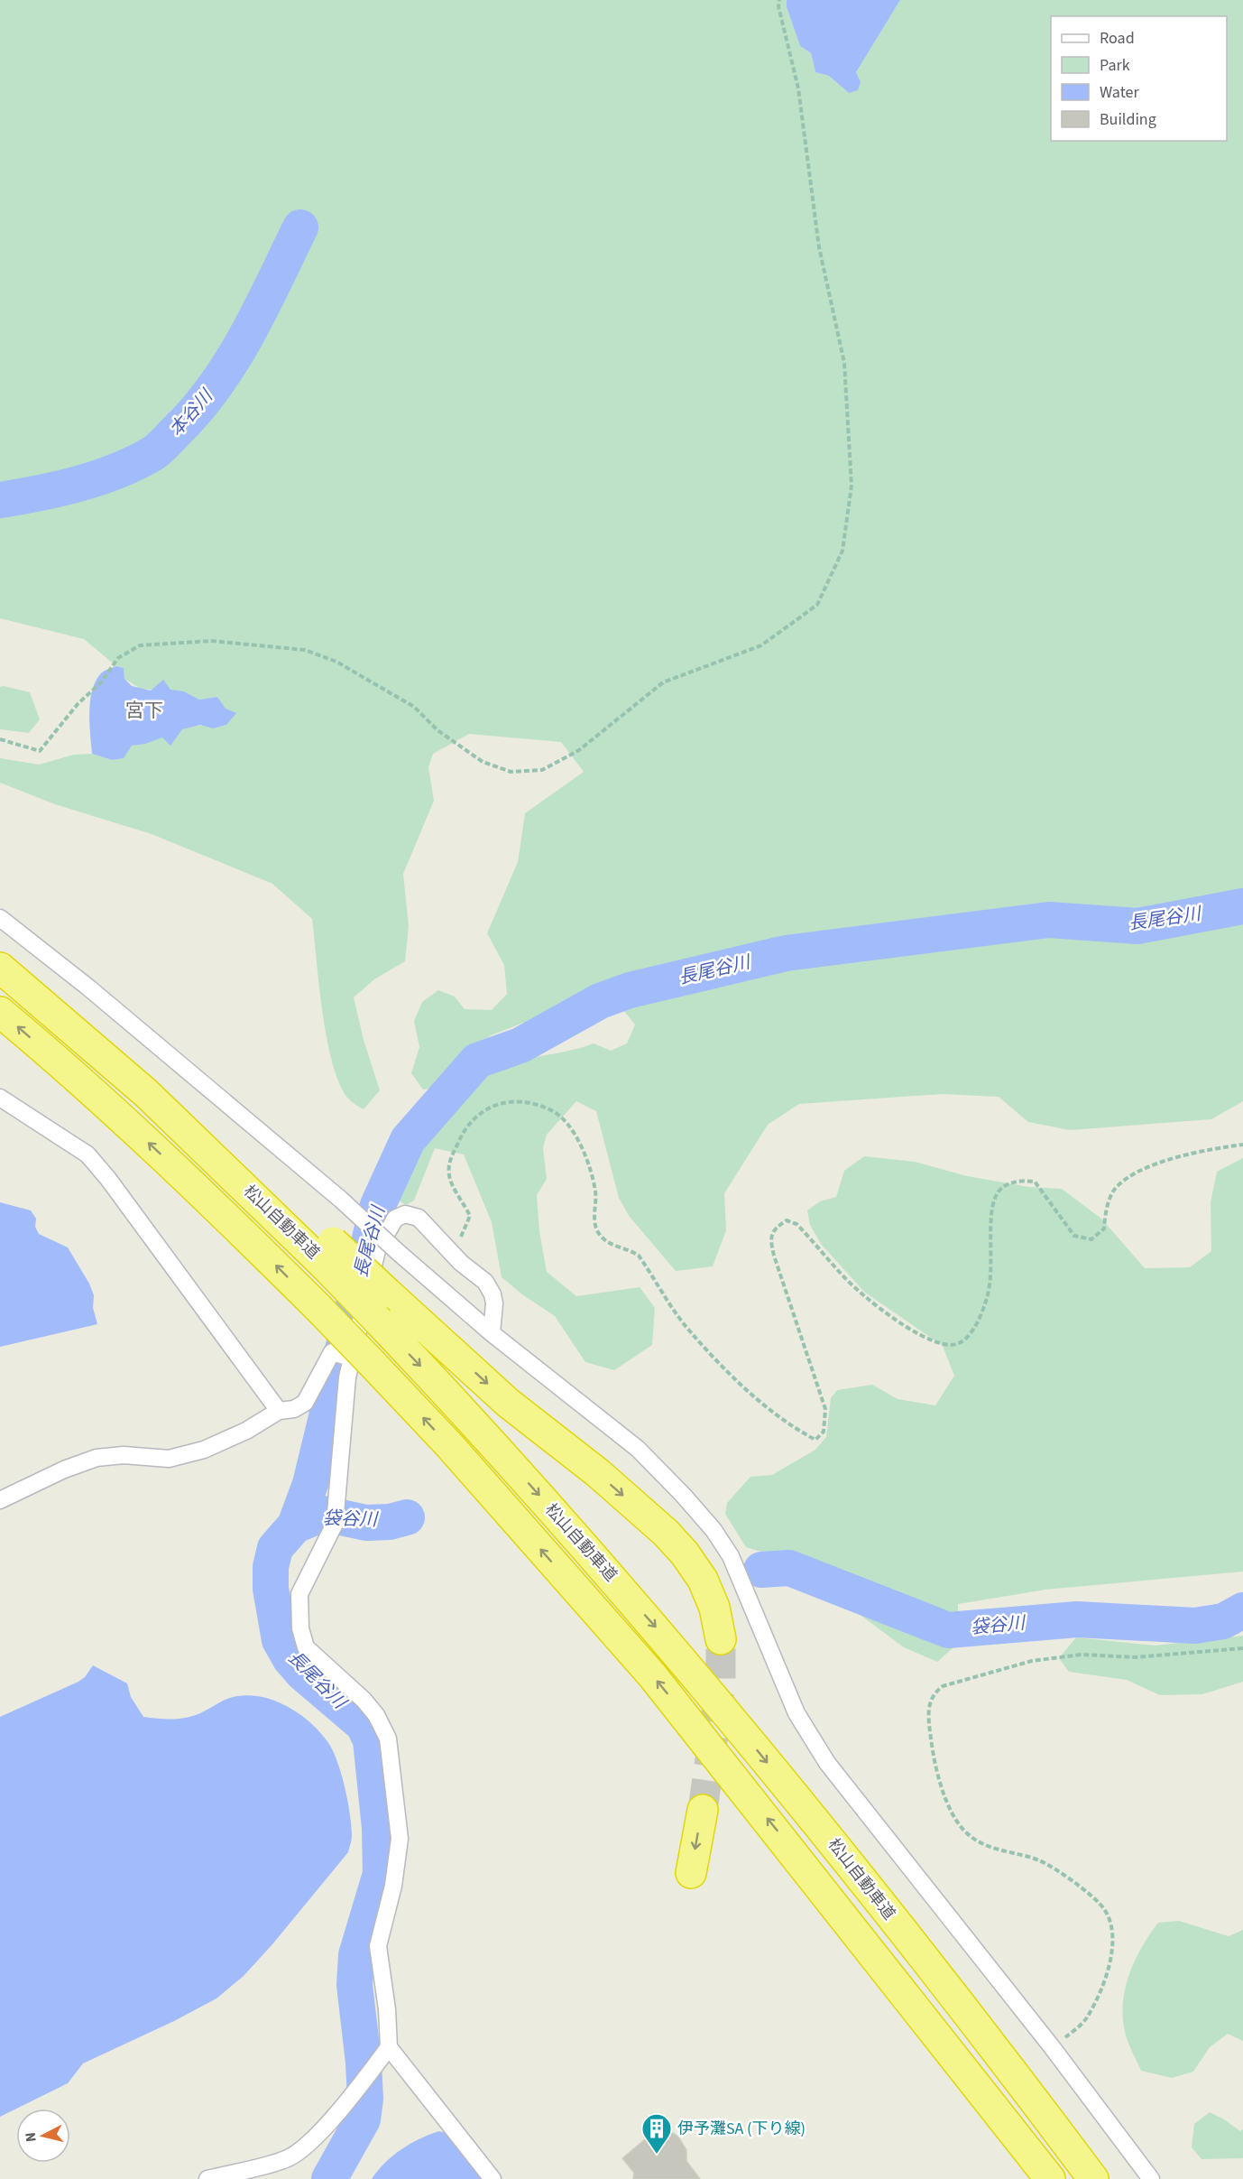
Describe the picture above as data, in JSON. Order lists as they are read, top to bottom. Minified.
{"streets":{"highway":["松山自動車道"]},"districts":["宮下"],"water":["本谷川","長尾谷川","袋谷川"],"places":{"building":["伊予灘SA (下り線)"]},"legend":["Road","Park","Water","Building"],"north":"left"}
